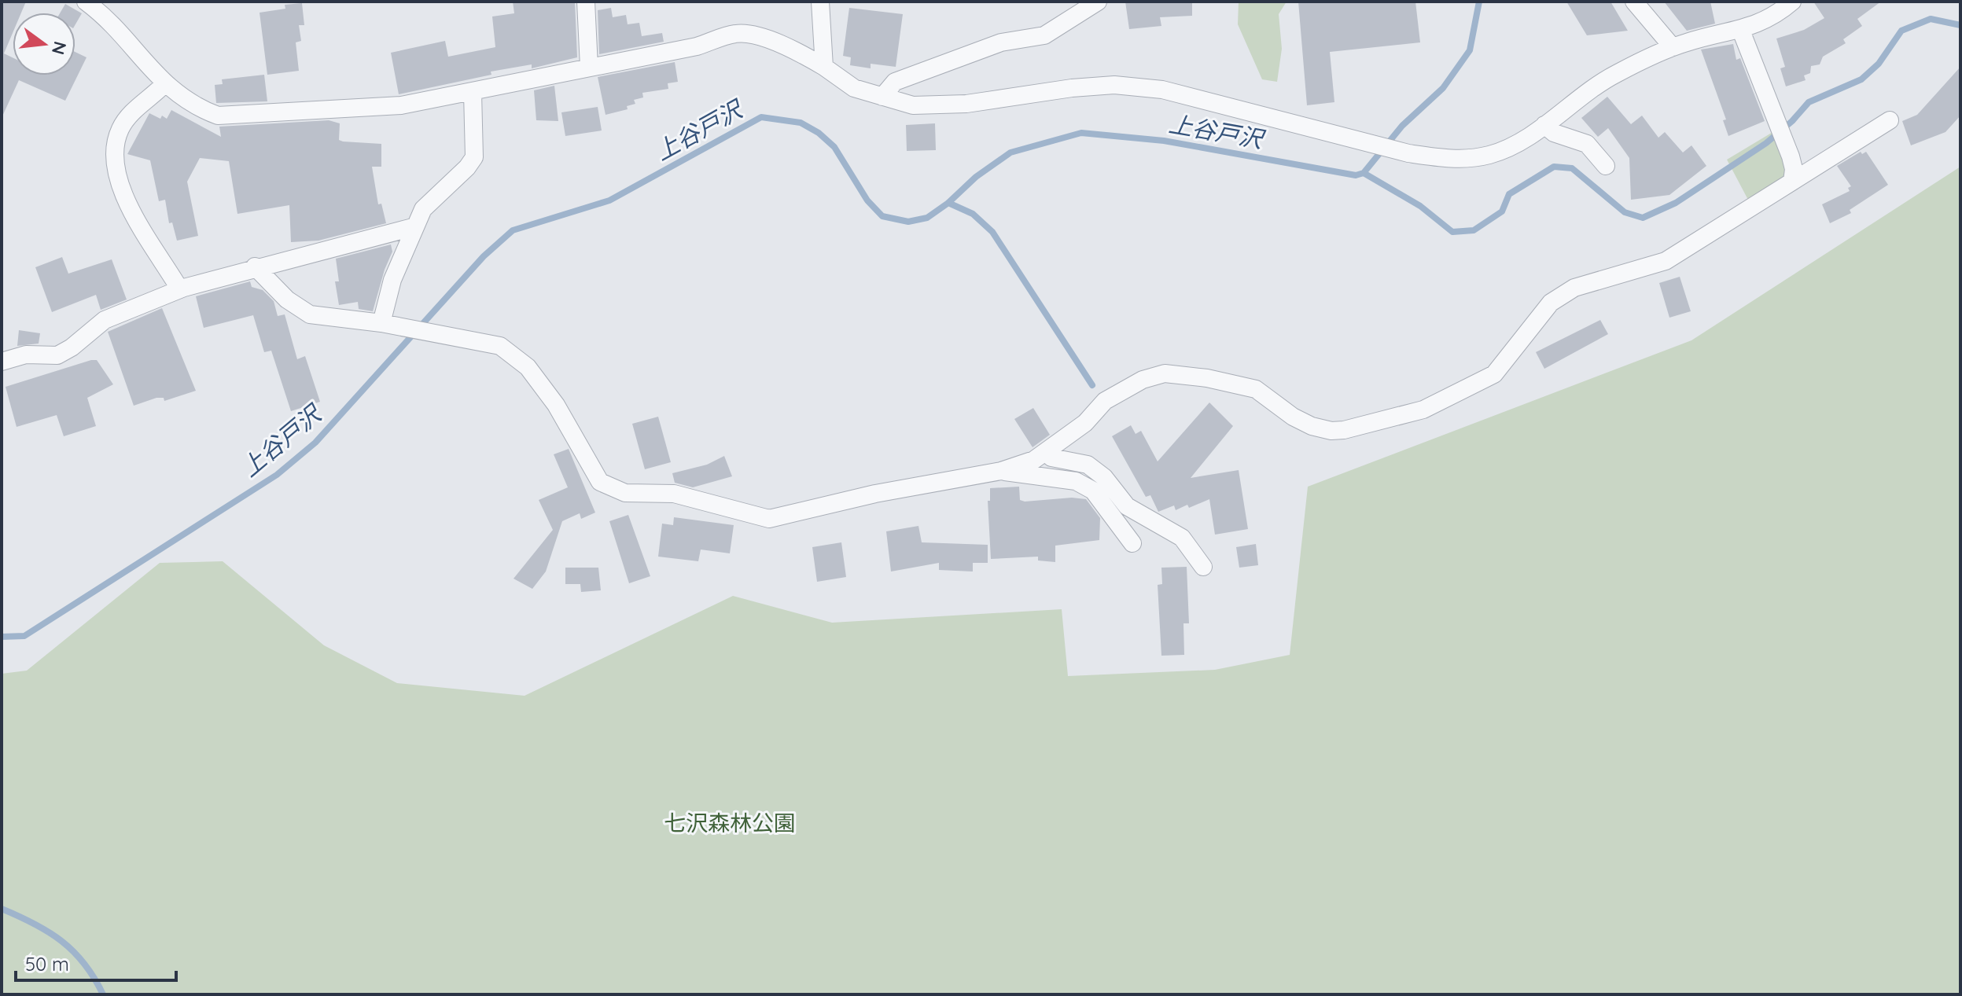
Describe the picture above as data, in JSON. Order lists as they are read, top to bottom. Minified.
{"water":["上谷戸沢"],"parks":["七沢森林公園"],"scale_bar":"50 m","north":"right"}
